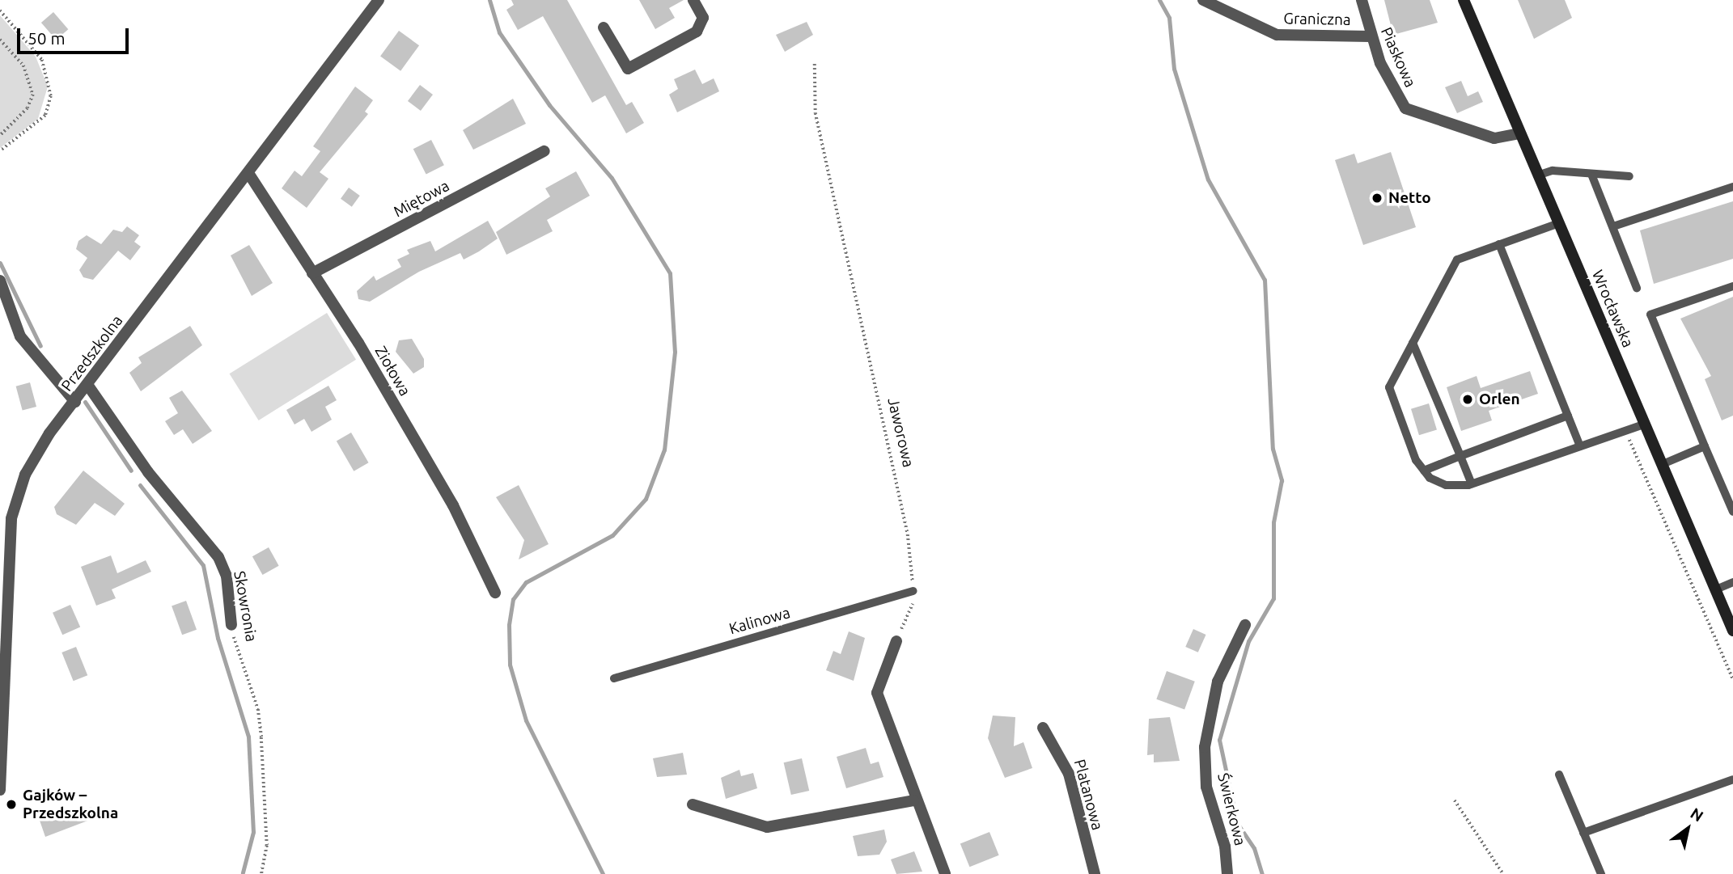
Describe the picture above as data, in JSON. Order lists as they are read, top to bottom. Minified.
{"streets":{"main road":["Wrocławska"],"street":["Graniczna","Piaskowa","Miętowa","Przedszkolna","Ziołowa","Skowronia","Platanowa","Świerkowa"],"lane":["Kalinowa"],"path":["Jaworowa"]},"crossings":[["Graniczna","Piaskowa"],["Piaskowa","Wrocławska"],["Miętowa","Ziołowa"],["Przedszkolna","Ziołowa"],["Przedszkolna","Skowronia"],["Jaworowa","Kalinowa"]],"places":["Netto","Orlen","Gajków – Przedszkolna"],"scale_bar":"50 m","north":"top right"}
